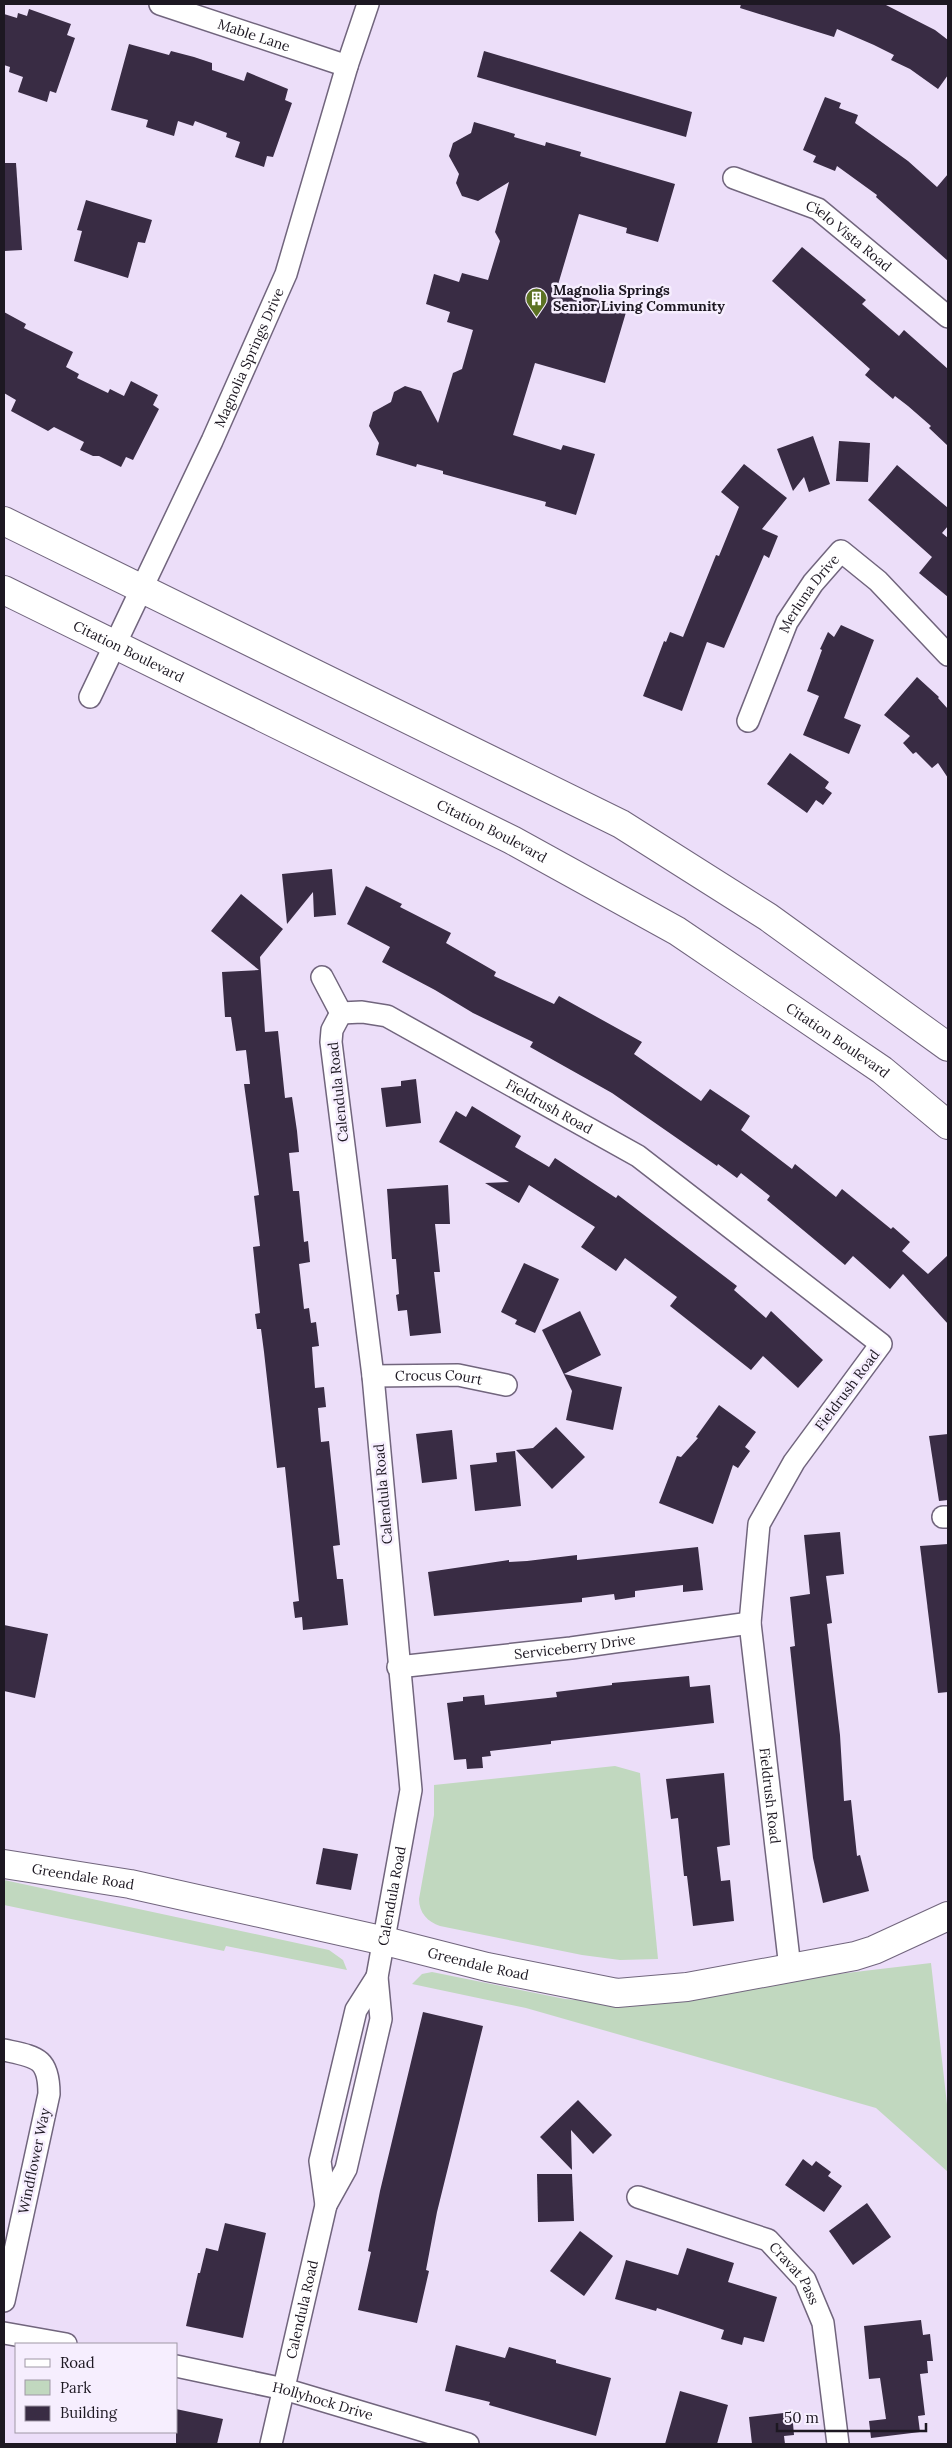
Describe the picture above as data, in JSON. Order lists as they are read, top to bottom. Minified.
{"streets":{"main road":["Citation Boulevard","Greendale Road"],"street":["Mable Lane","Cielo Vista Road","Magnolia Springs Drive","Merluna Drive","Calendula Road","Fieldrush Road","Crocus Court","Serviceberry Drive","Windflower Way","Cravat Pass","Hollyhock Drive"]},"crossings":[["Mable Lane","Magnolia Springs Drive"],["Magnolia Springs Drive","Citation Boulevard"],["Calendula Road","Fieldrush Road"],["Calendula Road","Crocus Court"],["Calendula Road","Serviceberry Drive"],["Calendula Road","Greendale Road"],["Calendula Road","Hollyhock Drive"],["Fieldrush Road","Serviceberry Drive"],["Fieldrush Road","Greendale Road"]],"places":{"building":["Magnolia Springs Senior Living Community"]},"legend":["Road","Park","Building"],"scale_bar":"50 m"}
